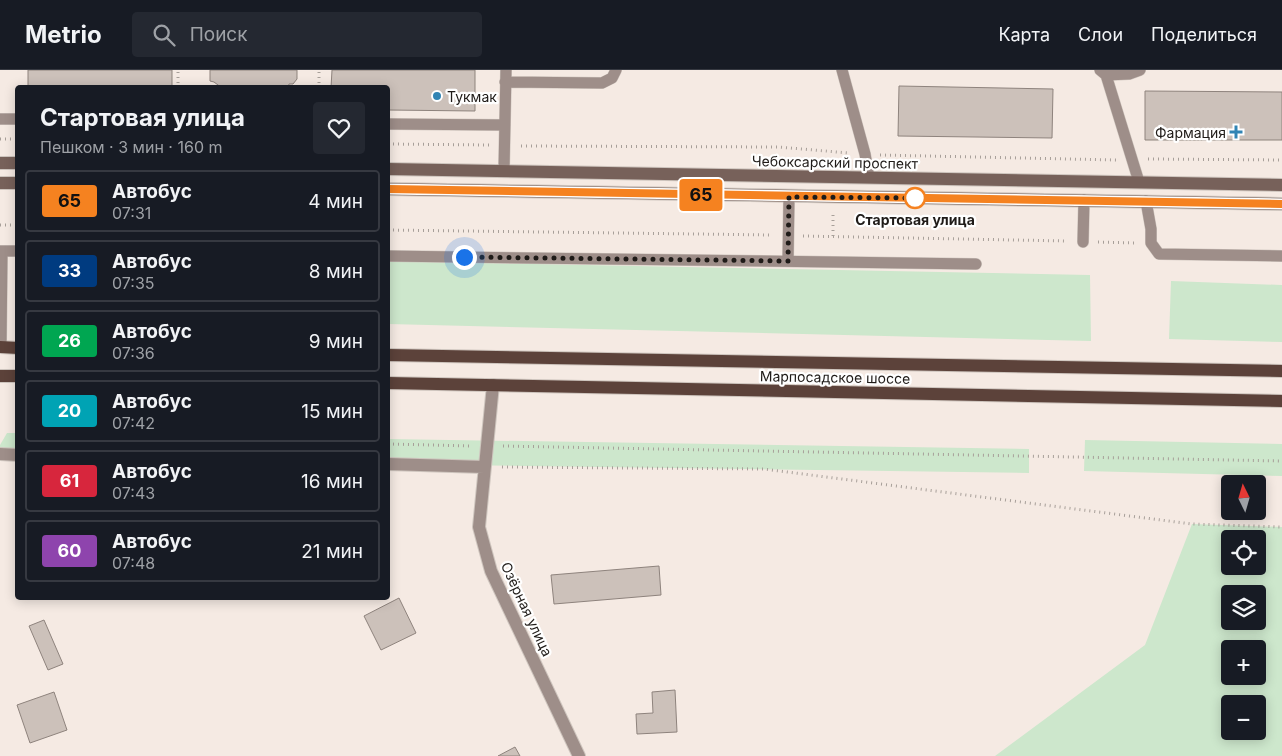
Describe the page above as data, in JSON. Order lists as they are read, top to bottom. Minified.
{"streets":{"main road":["Марпосадское шоссе"],"street":["Чебоксарский проспект","Озёрная улица"]},"crossings":[["Марпосадское шоссе","Озёрная улица"]],"places":{"other":["Тукмак","Стартовая улица"],"health":["Фармация"]},"lines":["bus line 65"],"north":"top","page":{"header":"Metrio","search":"Поиск","nav":["Карта","Слои","Поделиться"],"on_map":"65","heading":["Стартовая улица","Пешком · 3 мин · 160 m"],"list":[{"mark":"65","name":"Автобус","note":"07:31","value":"4 мин"},{"mark":"33","name":"Автобус","note":"07:35","value":"8 мин"},{"mark":"26","name":"Автобус","note":"07:36","value":"9 мин"},{"mark":"20","name":"Автобус","note":"07:42","value":"15 мин"},{"mark":"61","name":"Автобус","note":"07:43","value":"16 мин"},{"mark":"60","name":"Автобус","note":"07:48","value":"21 мин"}],"map_buttons":["+","−"]}}
